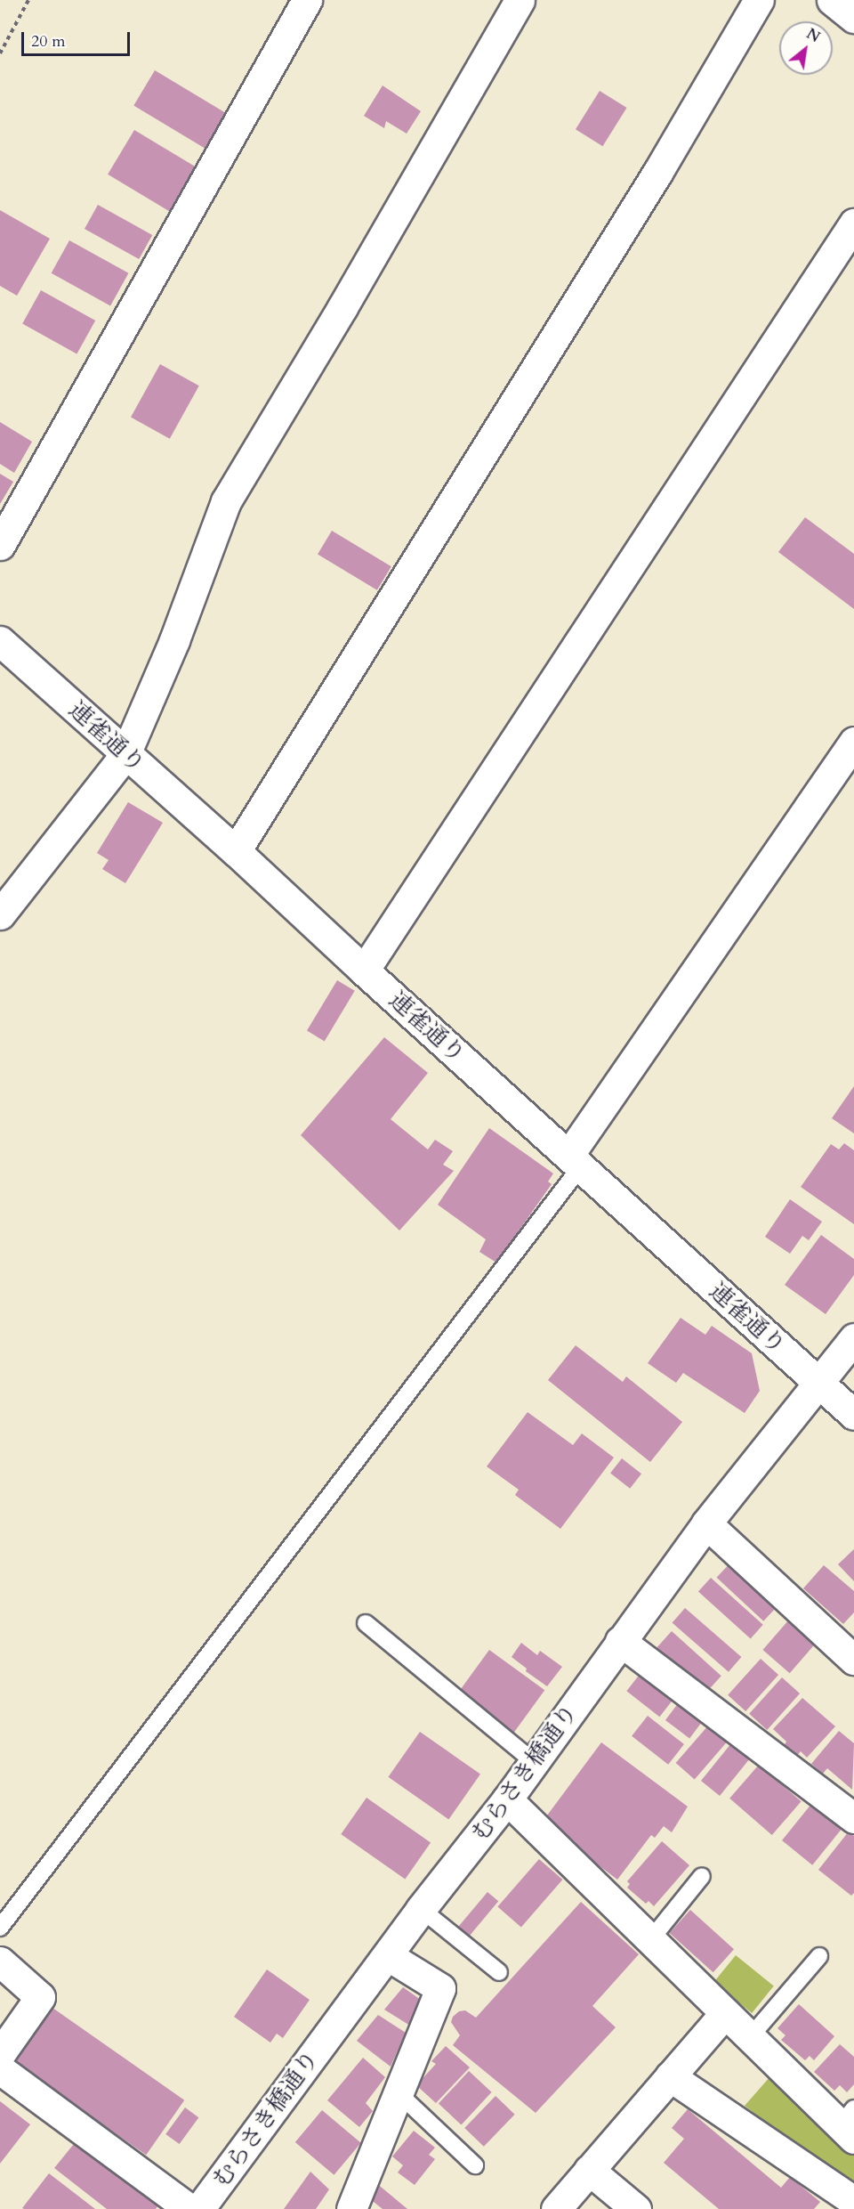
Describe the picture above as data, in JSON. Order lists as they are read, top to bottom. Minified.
{"streets":{"street":["連雀通り","むらさき橋通り"]},"crossings":[["連雀通り","むらさき橋通り"]],"scale_bar":"20 m","north":"top right"}
